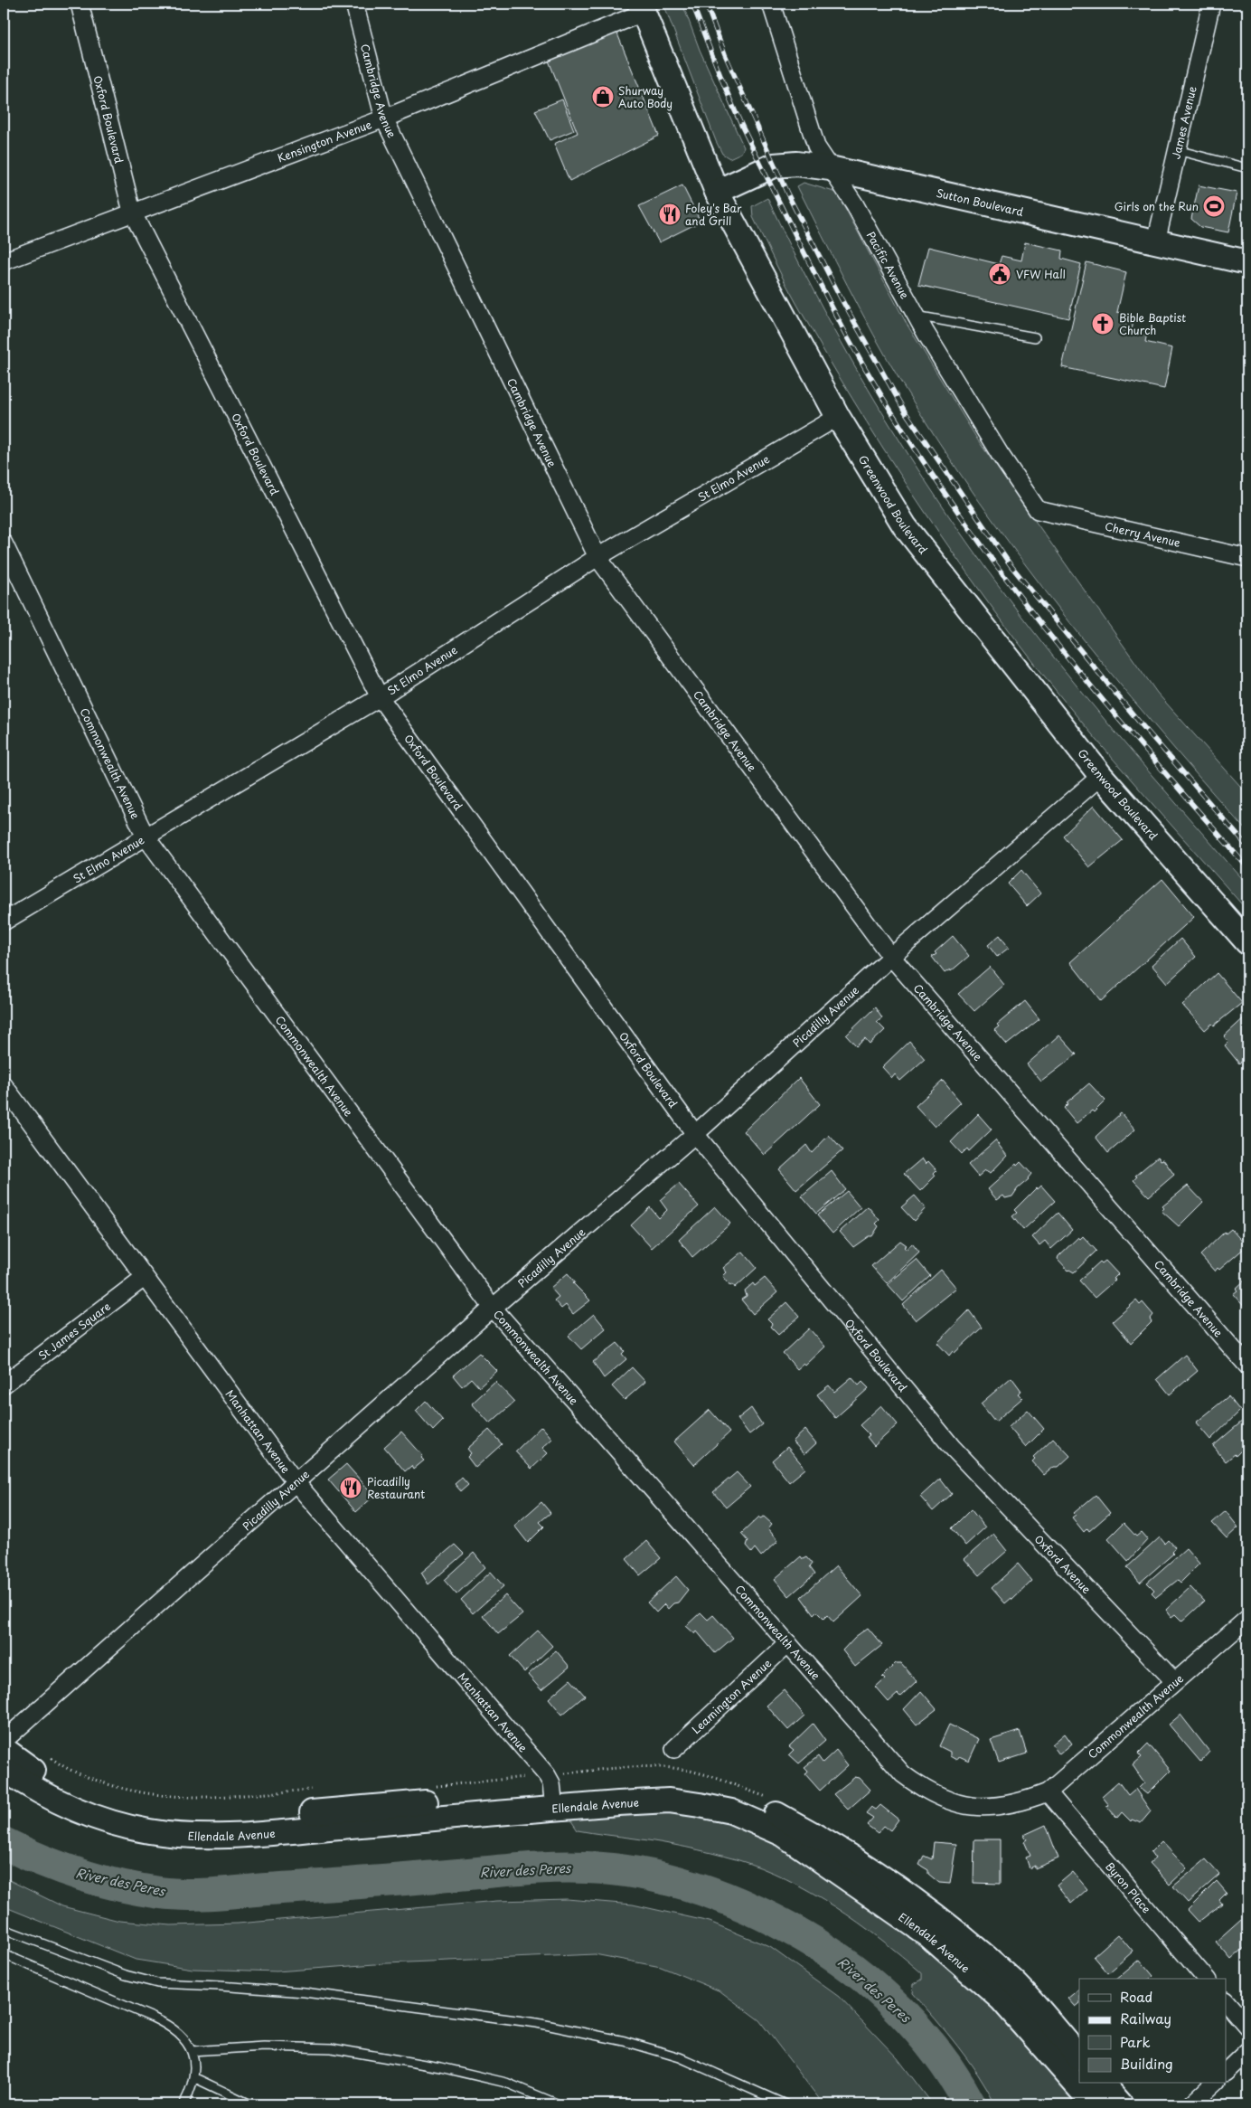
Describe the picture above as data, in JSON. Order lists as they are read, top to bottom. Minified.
{"streets":{"main road":["Sutton Boulevard","Greenwood Boulevard","Ellendale Avenue"],"street":["Cambridge Avenue","Oxford Boulevard","James Avenue","Kensington Avenue","Pacific Avenue","St Elmo Avenue","Cherry Avenue","Commonwealth Avenue","Picadilly Avenue","St James Square","Manhattan Avenue","Oxford Avenue","Leamington Avenue","Byron Place"]},"crossings":[["Cambridge Avenue","Kensington Avenue"],["Cambridge Avenue","St Elmo Avenue"],["Cambridge Avenue","Picadilly Avenue"],["Oxford Boulevard","Kensington Avenue"],["Oxford Boulevard","St Elmo Avenue"],["Oxford Boulevard","Picadilly Avenue"],["Oxford Boulevard","Oxford Avenue"],["James Avenue","Sutton Boulevard"],["Kensington Avenue","Greenwood Boulevard"],["Sutton Boulevard","Pacific Avenue"],["Sutton Boulevard","Greenwood Boulevard"],["Pacific Avenue","Cherry Avenue"],["St Elmo Avenue","Greenwood Boulevard"],["St Elmo Avenue","Commonwealth Avenue"],["Greenwood Boulevard","Picadilly Avenue"],["Commonwealth Avenue","Picadilly Avenue"],["Commonwealth Avenue","Oxford Avenue"],["Commonwealth Avenue","Leamington Avenue"],["Commonwealth Avenue","Byron Place"],["Picadilly Avenue","Manhattan Avenue"],["St James Square","Manhattan Avenue"],["Manhattan Avenue","Ellendale Avenue"]],"water":["River des Peres"],"places":{"shop":["Shurway Auto Body"],"sports":["Girls on the Run"],"restaurant":["Foley's Bar and Grill","Picadilly Restaurant"],"public building":["VFW Hall"],"church":["Bible Baptist Church"]},"legend":["Road","Railway","Park","Building"]}
